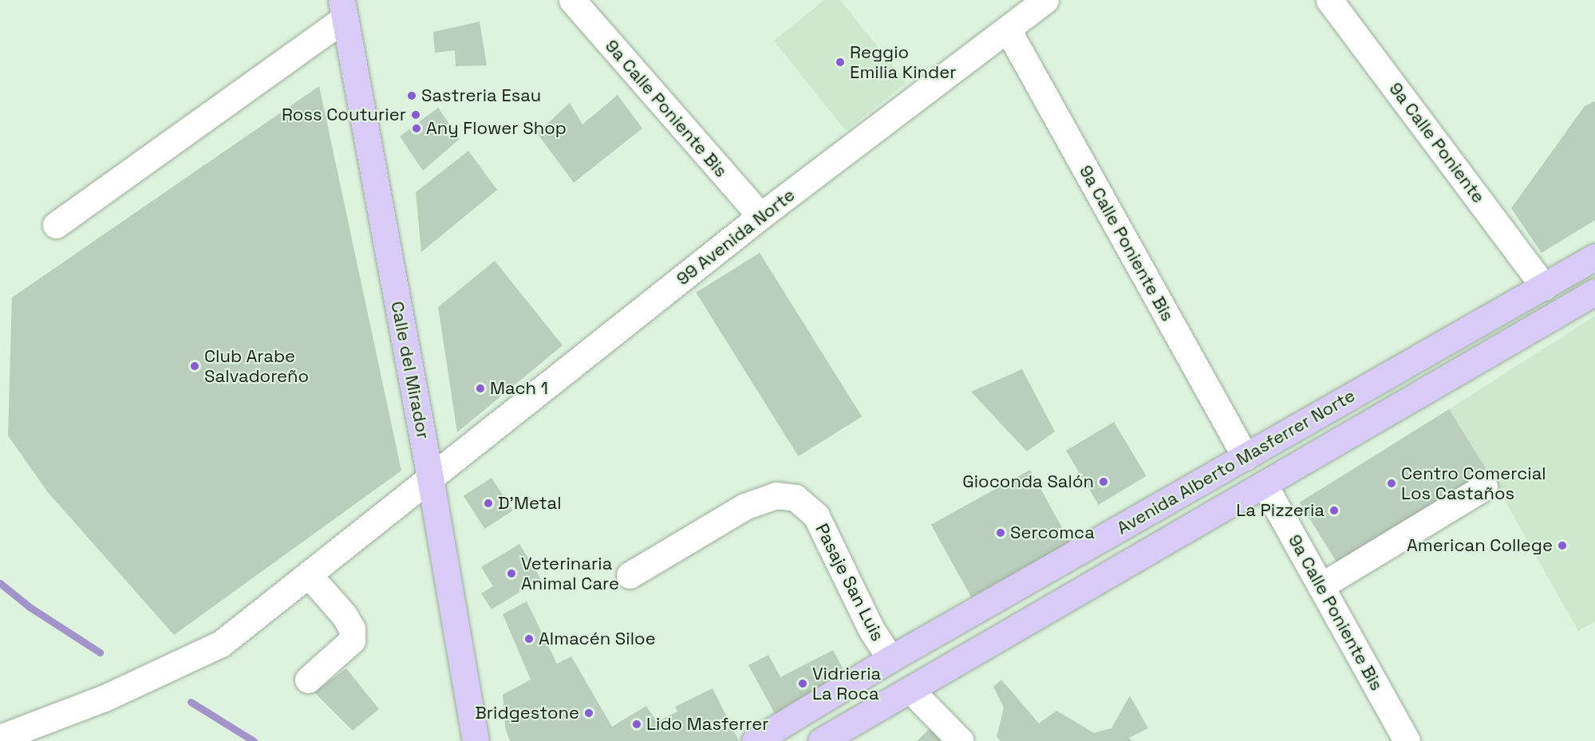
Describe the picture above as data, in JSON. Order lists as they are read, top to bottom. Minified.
{"streets":{"main road":["Calle del Mirador","Avenida Alberto Masferrer Norte"],"street":["9a Calle Poniente Bis","9a Calle Poniente","99 Avenida Norte","Pasaje San Luis"]},"crossings":[["9a Calle Poniente Bis","99 Avenida Norte"],["9a Calle Poniente Bis","Avenida Alberto Masferrer Norte"],["9a Calle Poniente","Avenida Alberto Masferrer Norte"],["99 Avenida Norte","Calle del Mirador"],["Avenida Alberto Masferrer Norte","Pasaje San Luis"]],"places":["Reggio Emilia Kinder","Sastreria Esau","Ross Couturier","Any Flower Shop","Club Arabe Salvadoreño","Mach 1","Gioconda Salón","Centro Comercial Los Castaños","D'Metal","La Pizzeria","Sercomca","American College","Veterinaria Animal Care","Almacén Siloe","Vidrieria La Roca","Bridgestone","Lido Masferrer"]}
